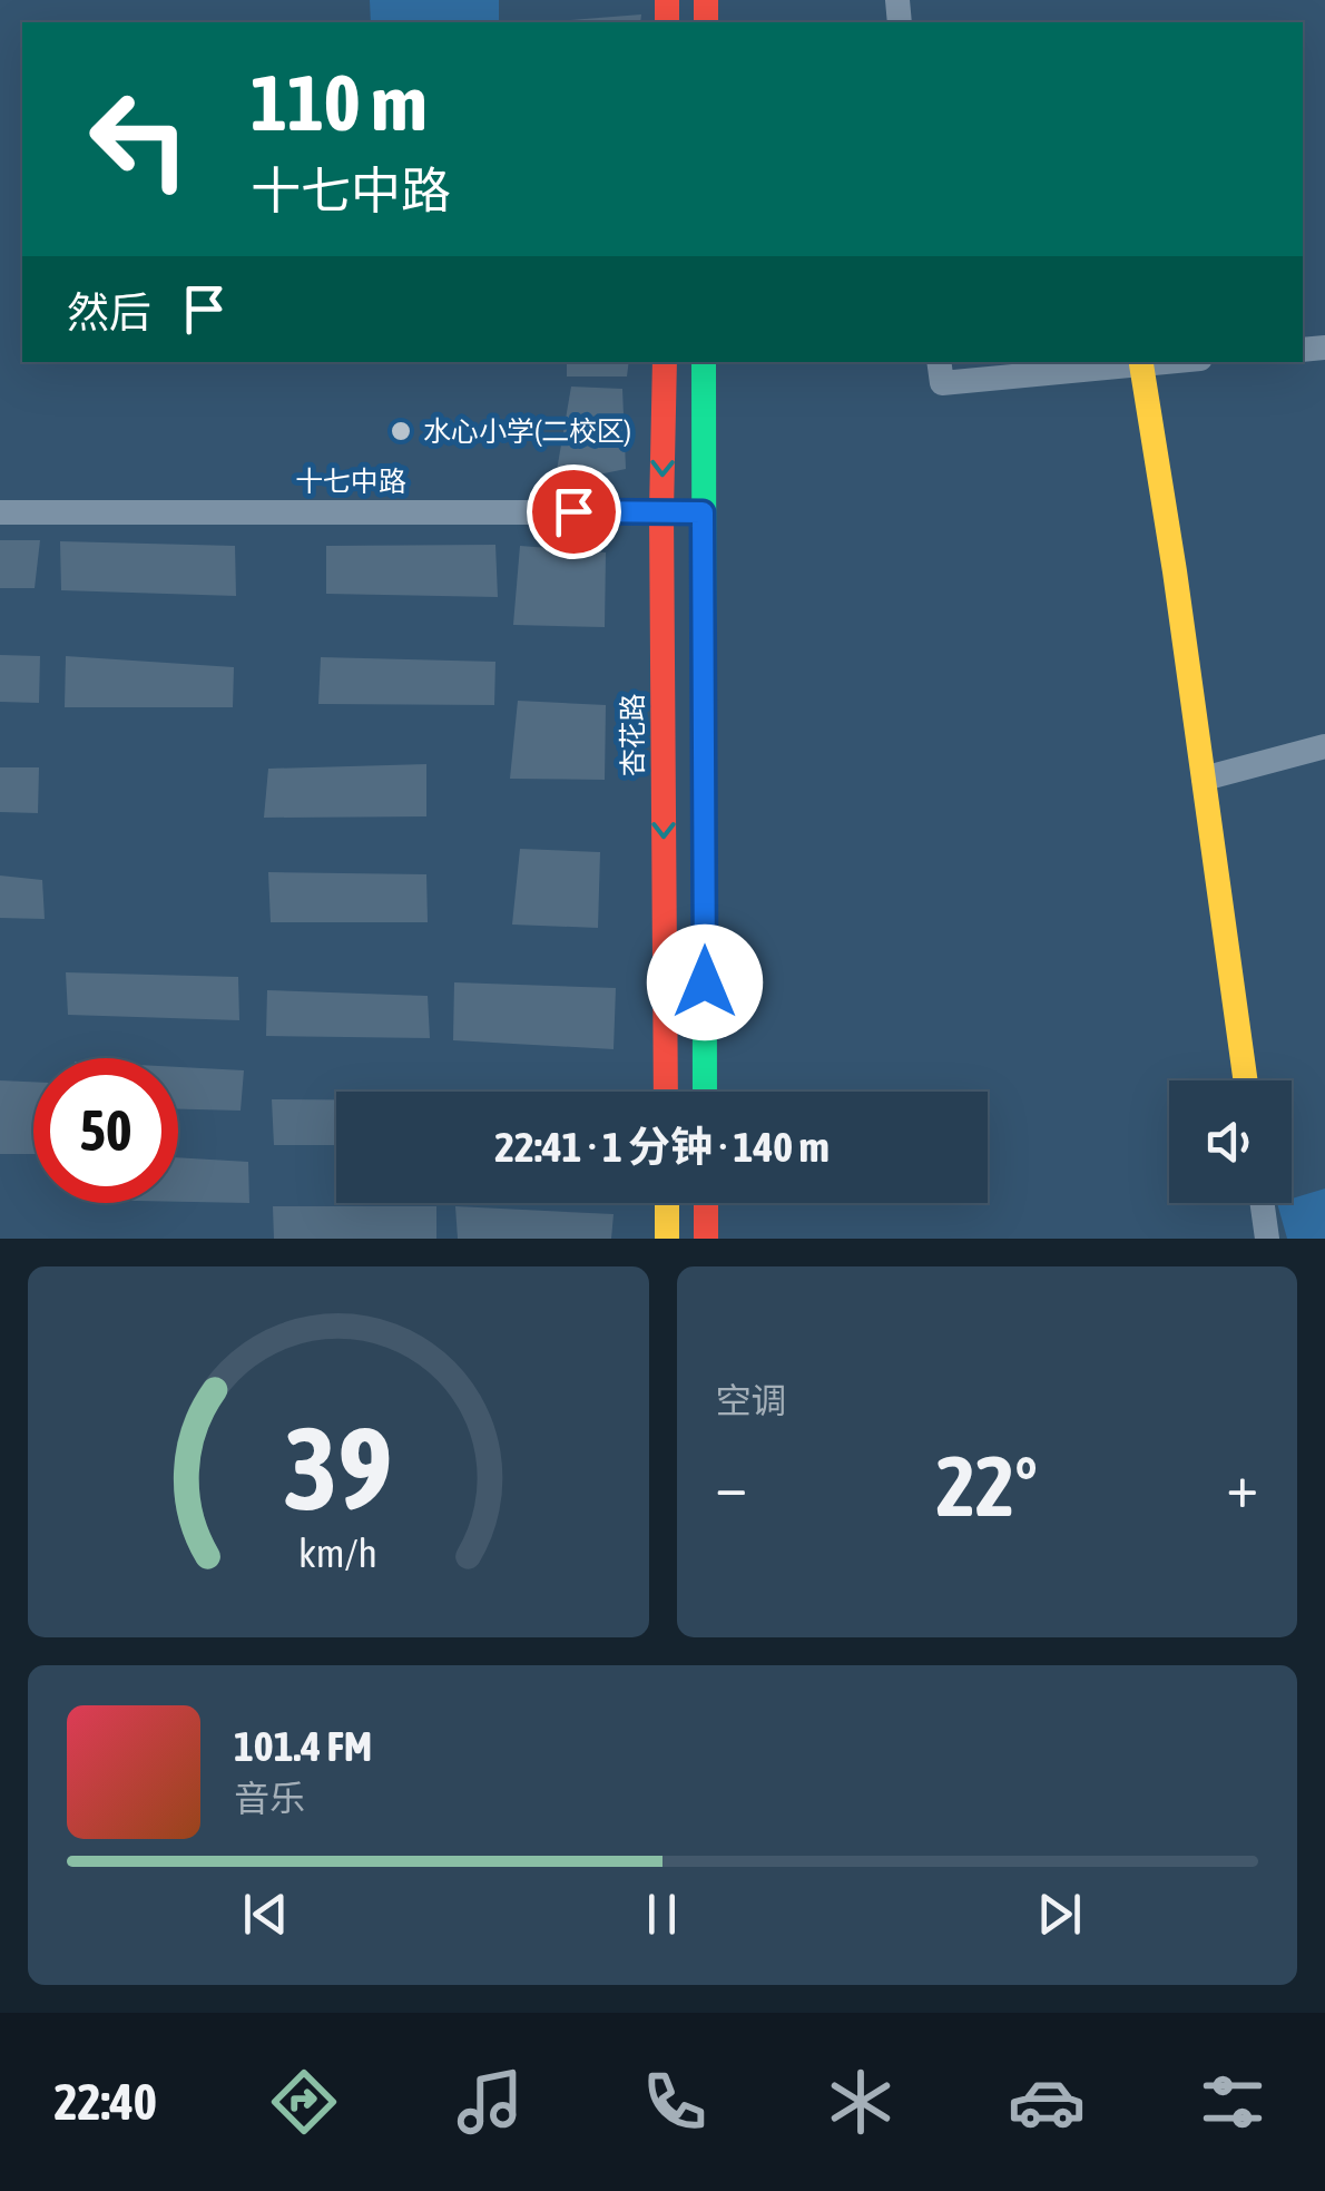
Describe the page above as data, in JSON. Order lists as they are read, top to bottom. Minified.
{"streets":{"main road":["杏花路"],"street":["十七中路"]},"crossings":[["十七中路","杏花路"]],"places":["水心小学(二校区)"],"page":{"turn":["110 m","十七中路"],"then":"然后","limit":"50","trip":"22:41 · 1 分钟 · 140 m","tile":"空调","heat":["−","22°","+"],"song":["101.4 FM","音乐"],"tabs":"22:40","gauge":["39","km/h"]}}
